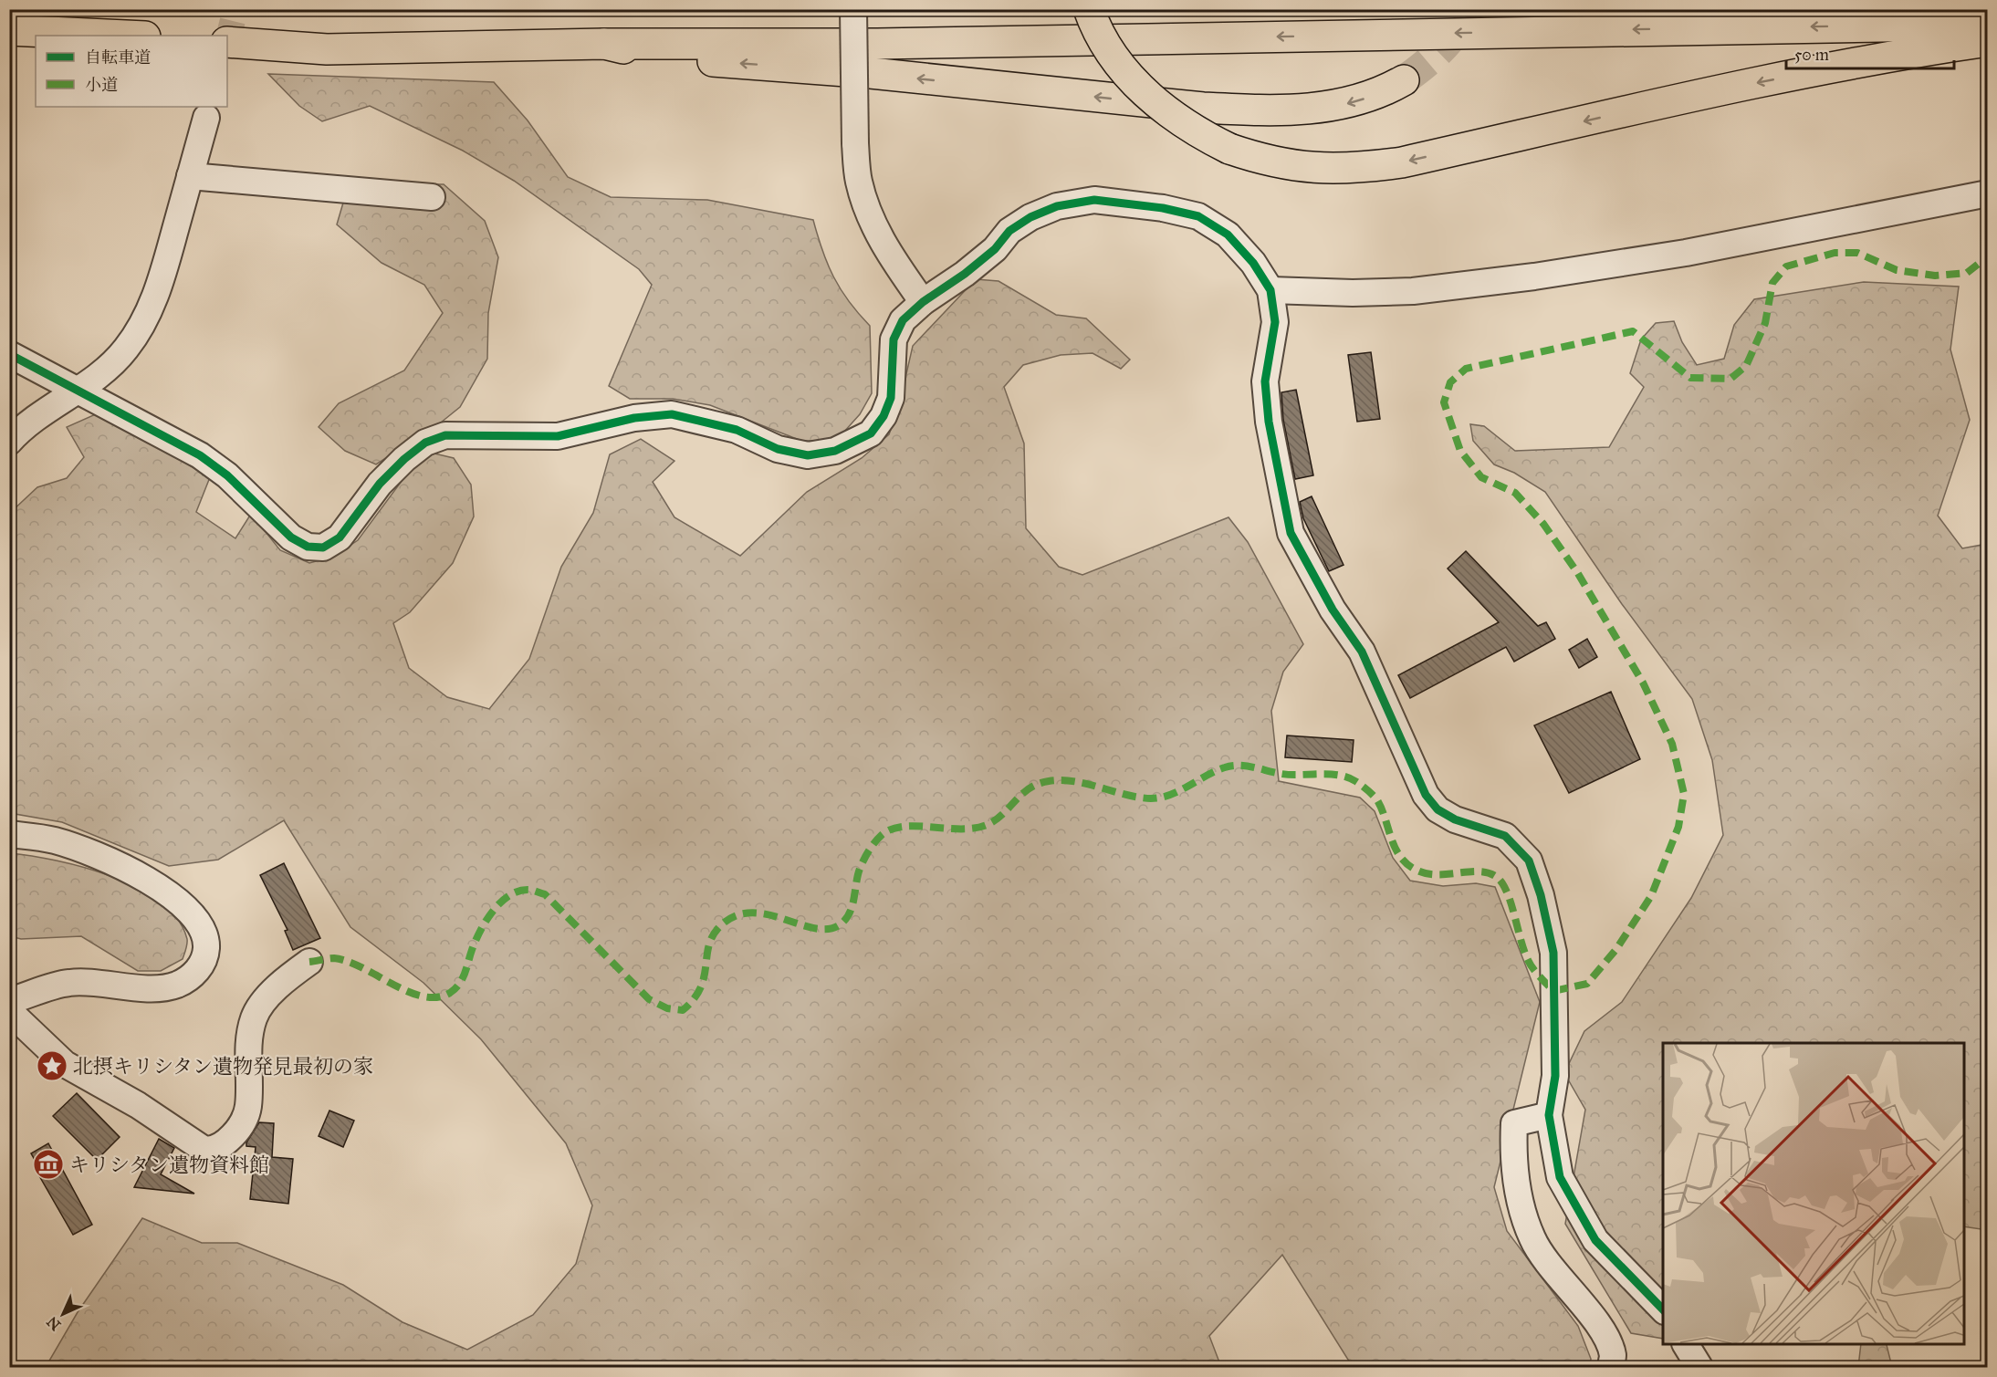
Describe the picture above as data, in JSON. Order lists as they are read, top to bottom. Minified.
{"places":{"place":["北摂キリシタン遺物発見最初の家"],"museum":["キリシタン遺物資料館"]},"legend":["自転車道","小道"],"scale_bar":"50 m","north":"bottom left"}
